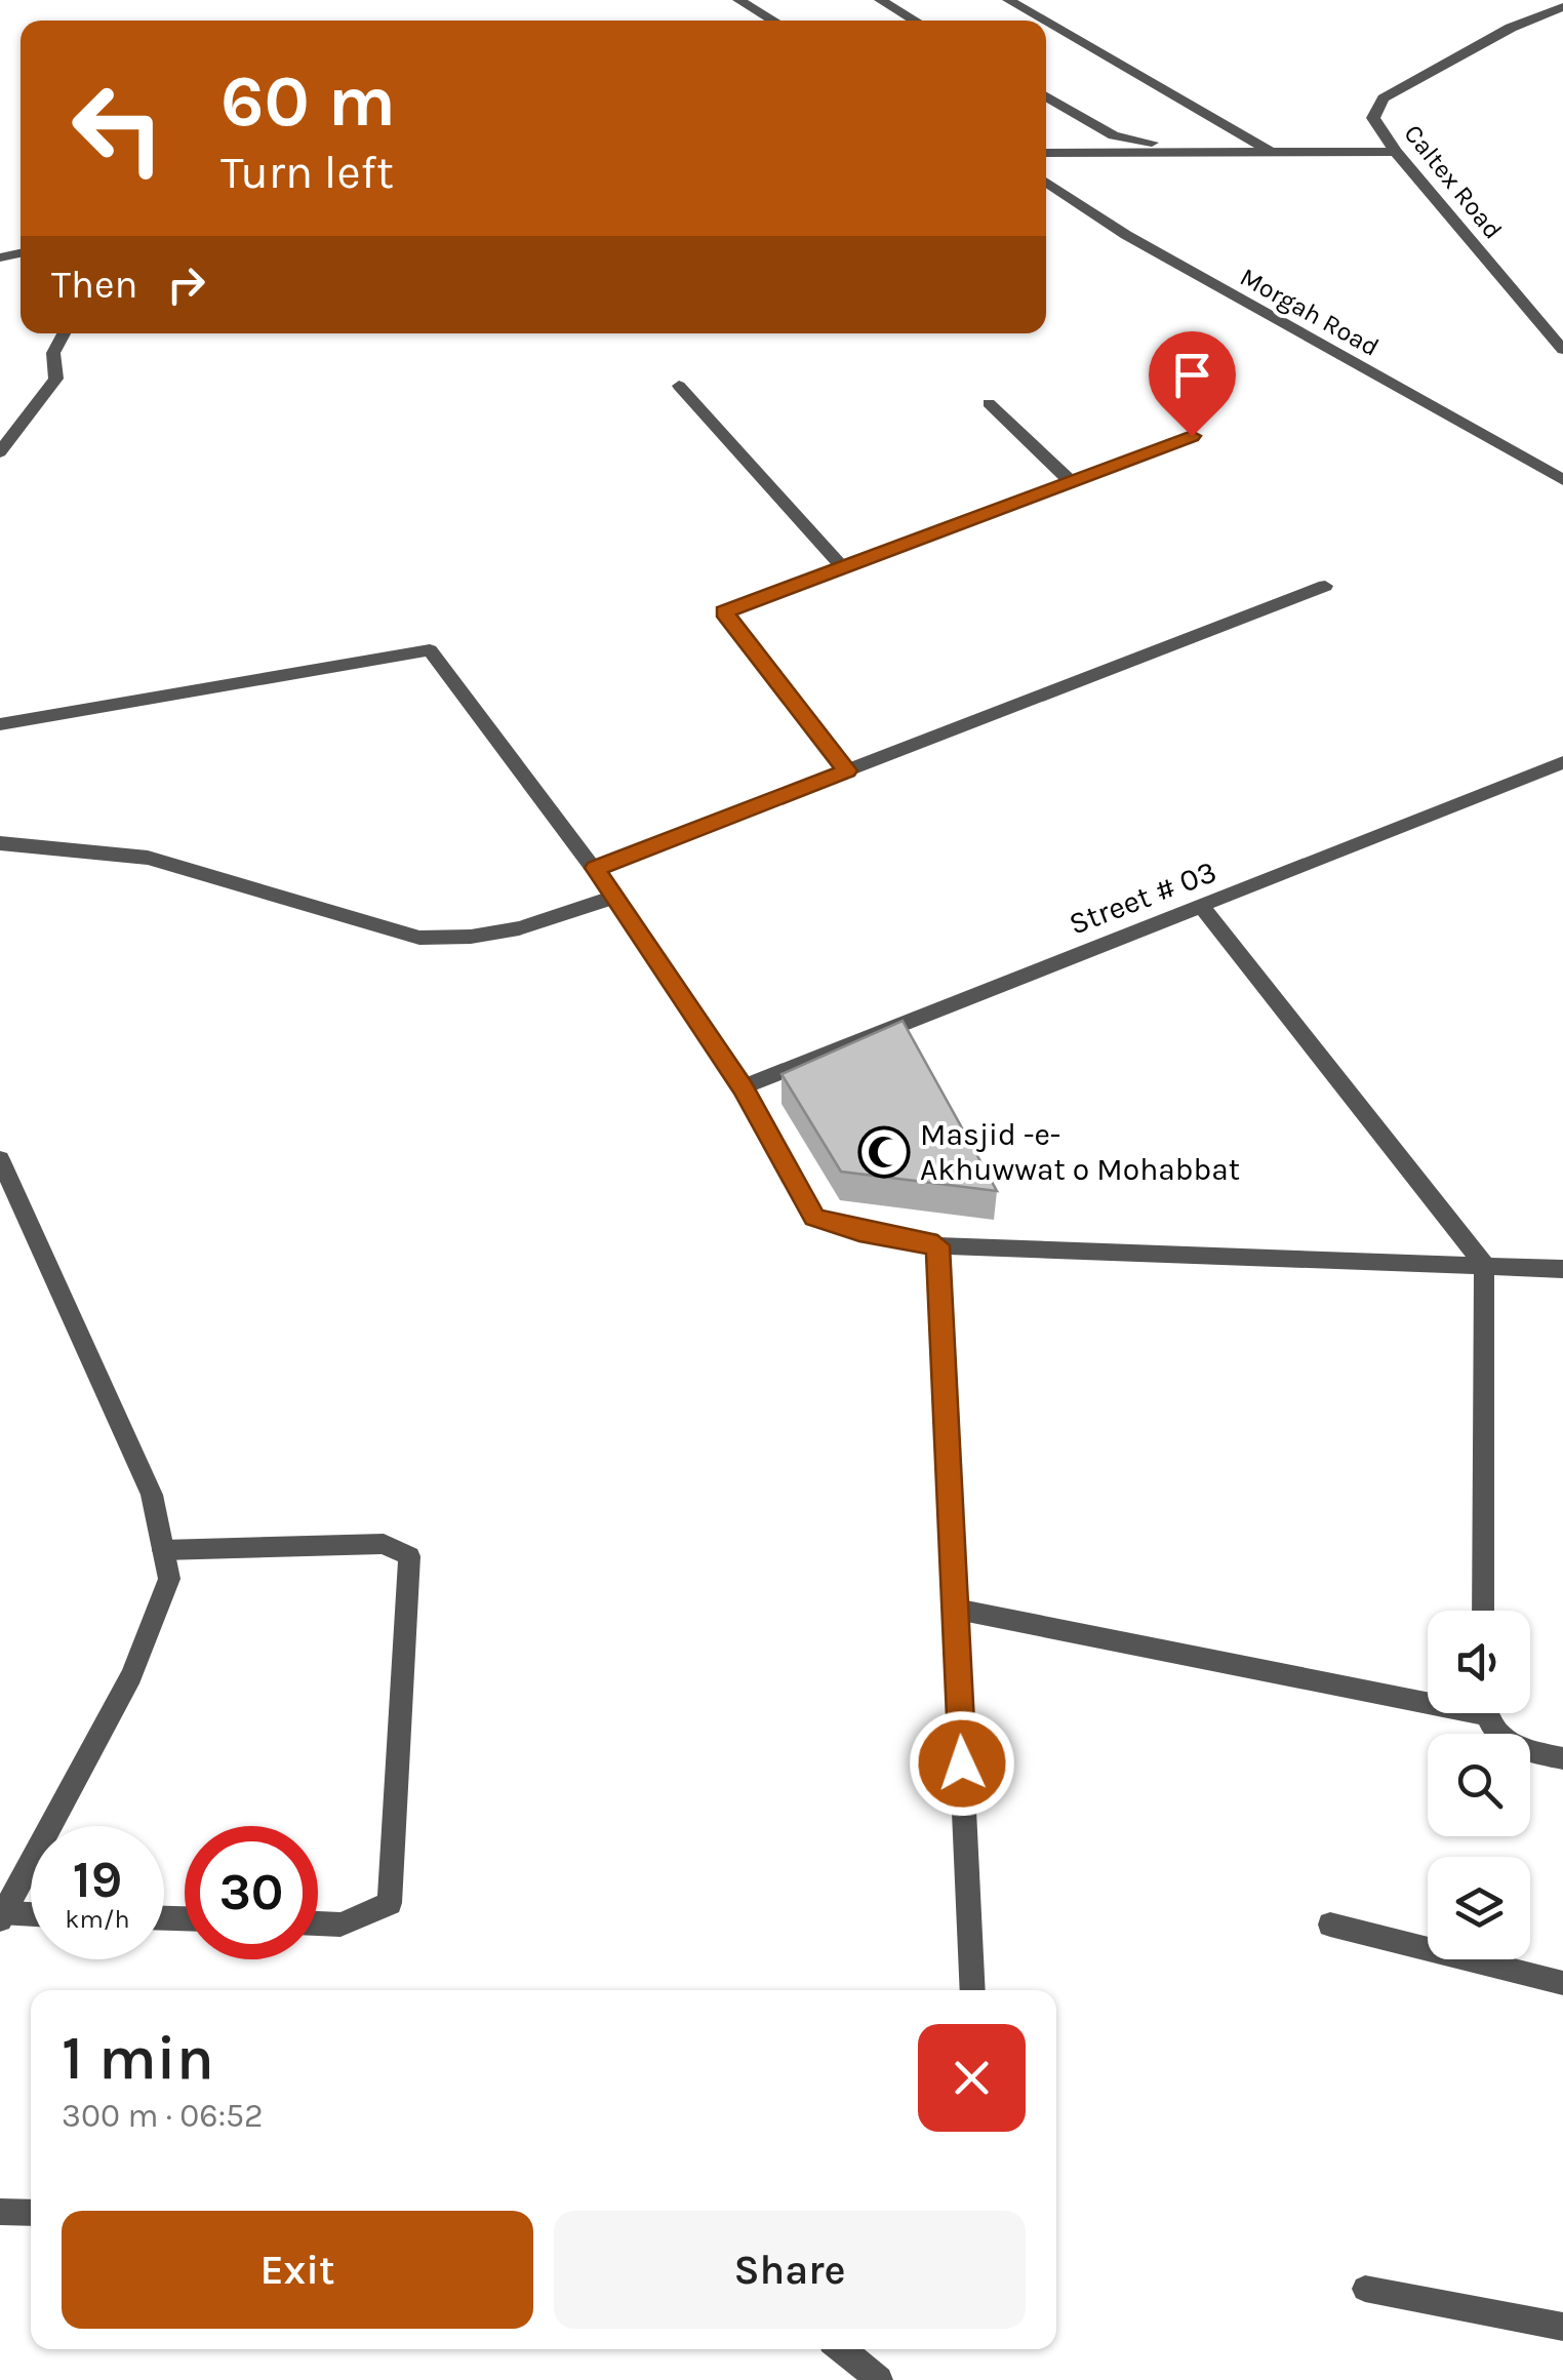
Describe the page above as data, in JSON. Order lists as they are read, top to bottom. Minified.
{"streets":{"street":["Caltex Road","Morgah Road","Street # 03"]},"places":{"mosque":["Masjid -e- Akhuwwat o Mohabbat"]},"page":{"turn":["60 m","Turn left"],"then":"Then","speed":"19 km/h","limit":"30","heading":["1 min","300 m · 06:52"],"buttons":["Exit","Share"]}}
